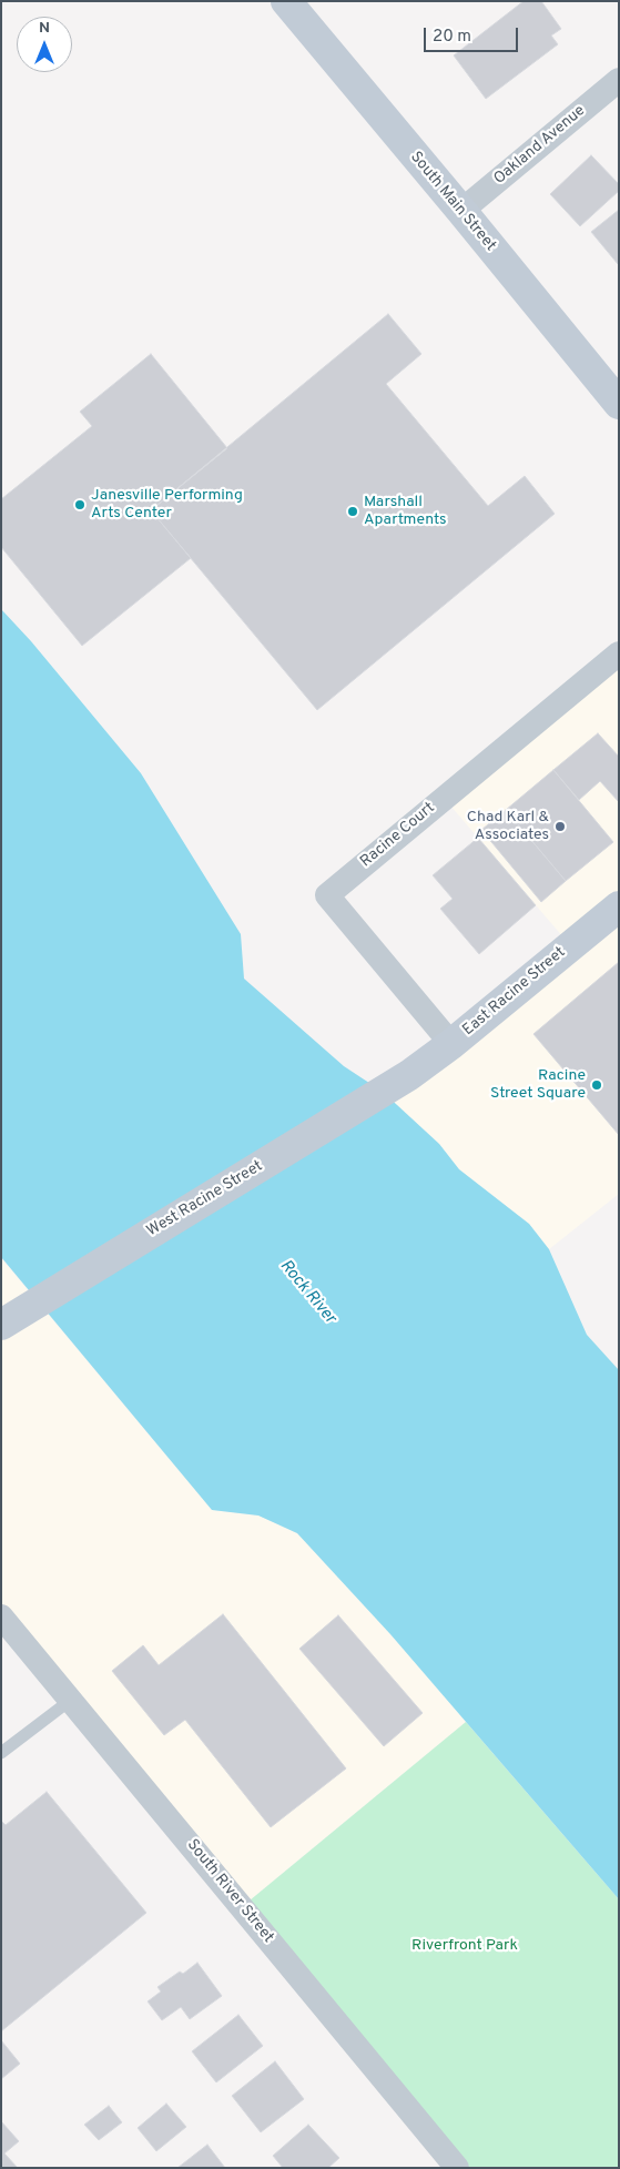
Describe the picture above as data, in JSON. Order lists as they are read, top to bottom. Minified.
{"streets":{"main road":["South Main Street","East Racine Street","West Racine Street"],"street":["Oakland Avenue","Racine Court","South River Street"]},"crossings":[["Oakland Avenue","South Main Street"],["Racine Court","East Racine Street"],["East Racine Street","West Racine Street"]],"water":["Rock River"],"parks":["Riverfront Park"],"places":["Janesville Performing Arts Center","Marshall Apartments","Chad Karl & Associates","Racine Street Square"],"scale_bar":"20 m","north":"top"}
